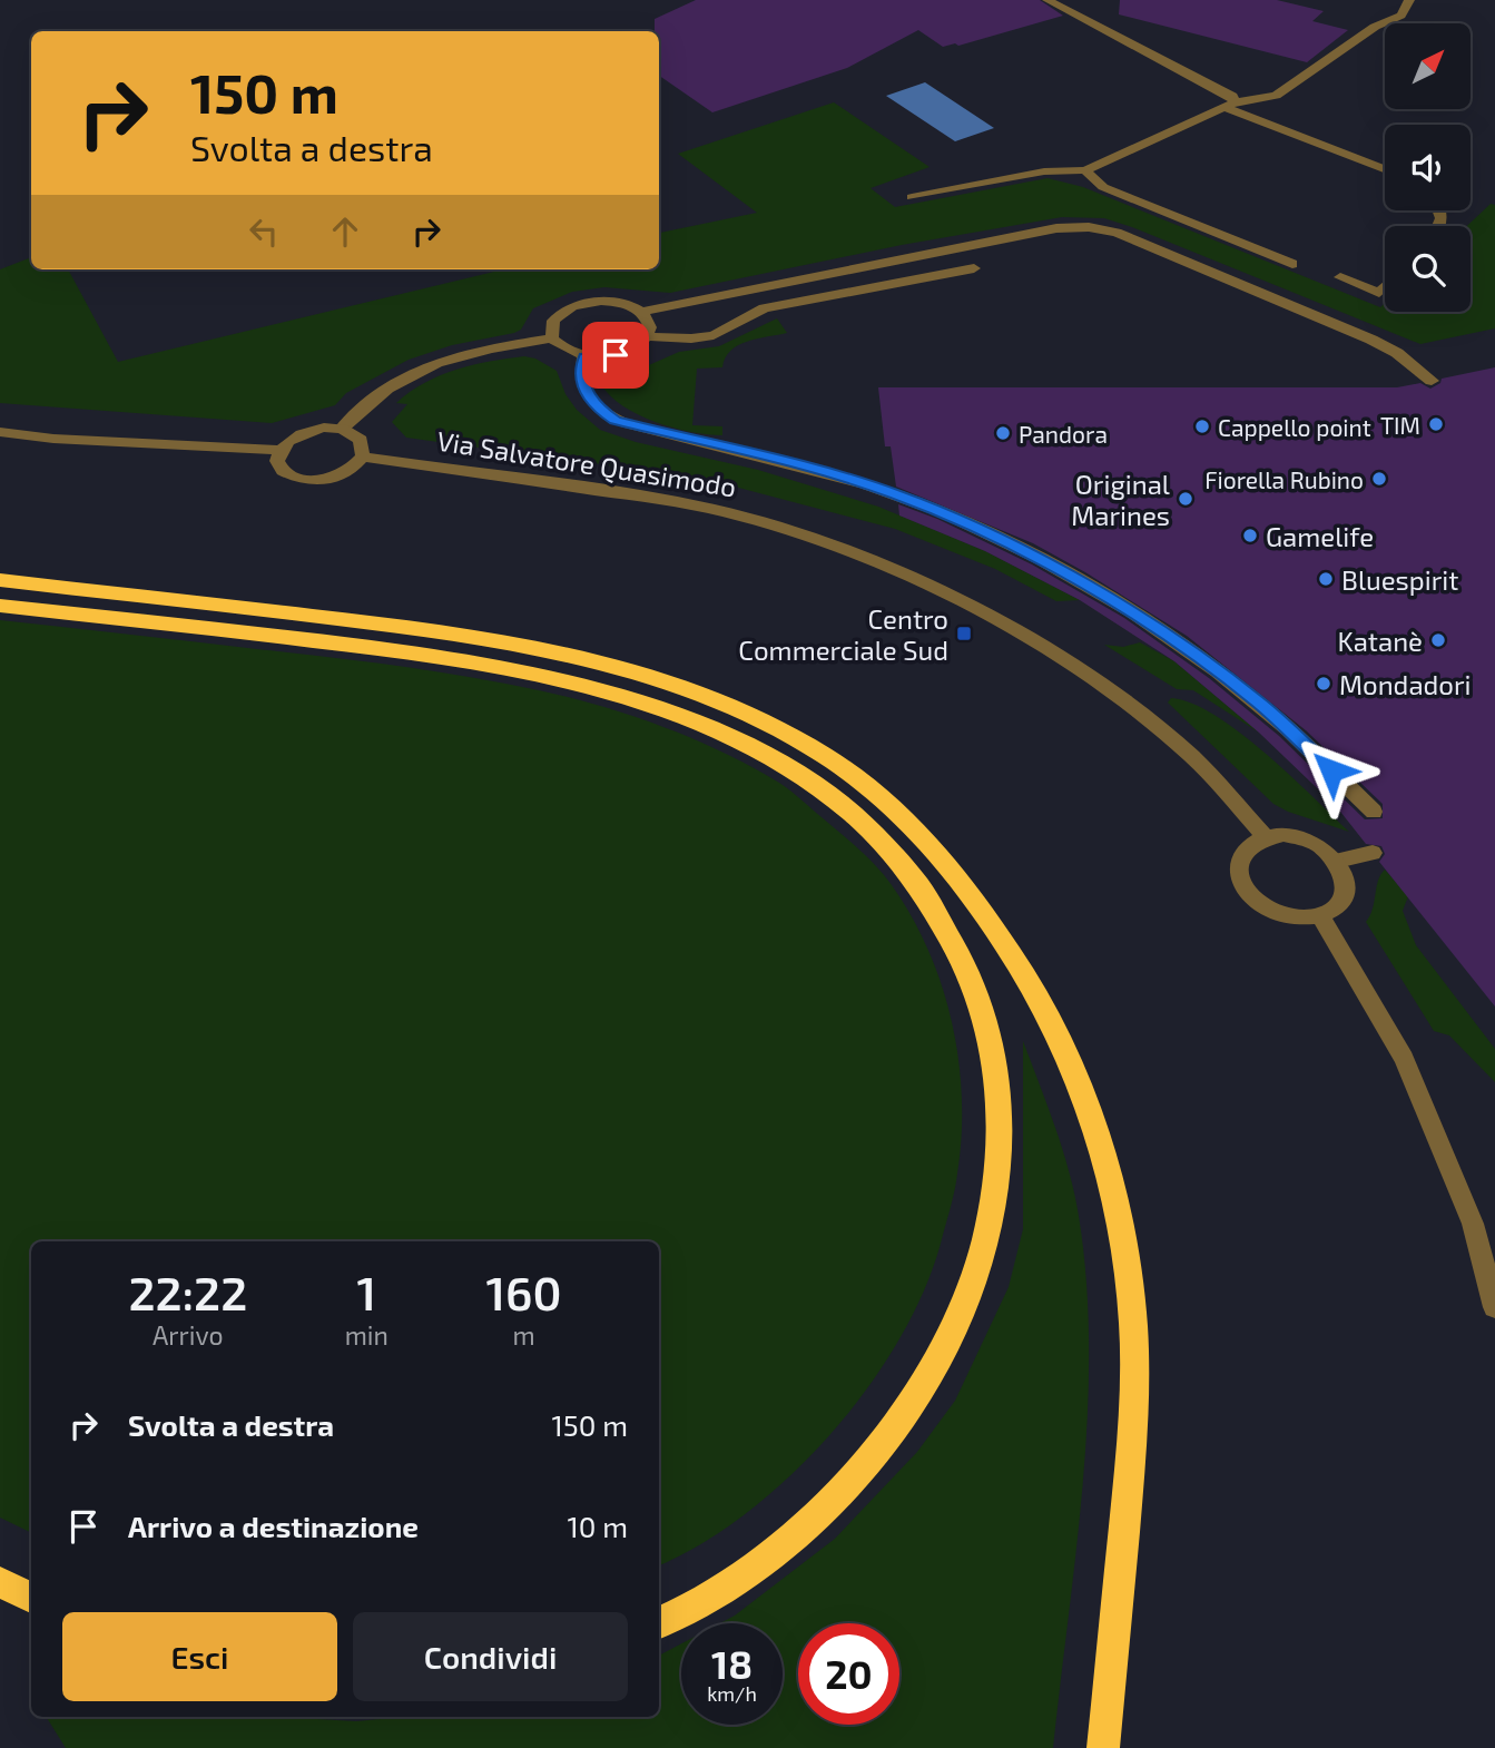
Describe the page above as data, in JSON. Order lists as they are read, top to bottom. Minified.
{"streets":{"street":["Via Salvatore Quasimodo"]},"places":{"other":["TIM","Cappello point","Pandora","Fiorella Rubino","Original Marines","Gamelife","Bluespirit","Katanè","Mondadori"],"transit":["Centro Commerciale Sud"]},"north":"top right","page":{"turn":["150 m","Svolta a destra"],"eta":["22:22","Arrivo","1","min","160","m"],"list":[{"name":"Svolta a destra","value":"150 m"},{"name":"Arrivo a destinazione","value":"10 m"}],"buttons":["Esci","Condividi"],"speed":"18 km/h","limit":"20"}}
